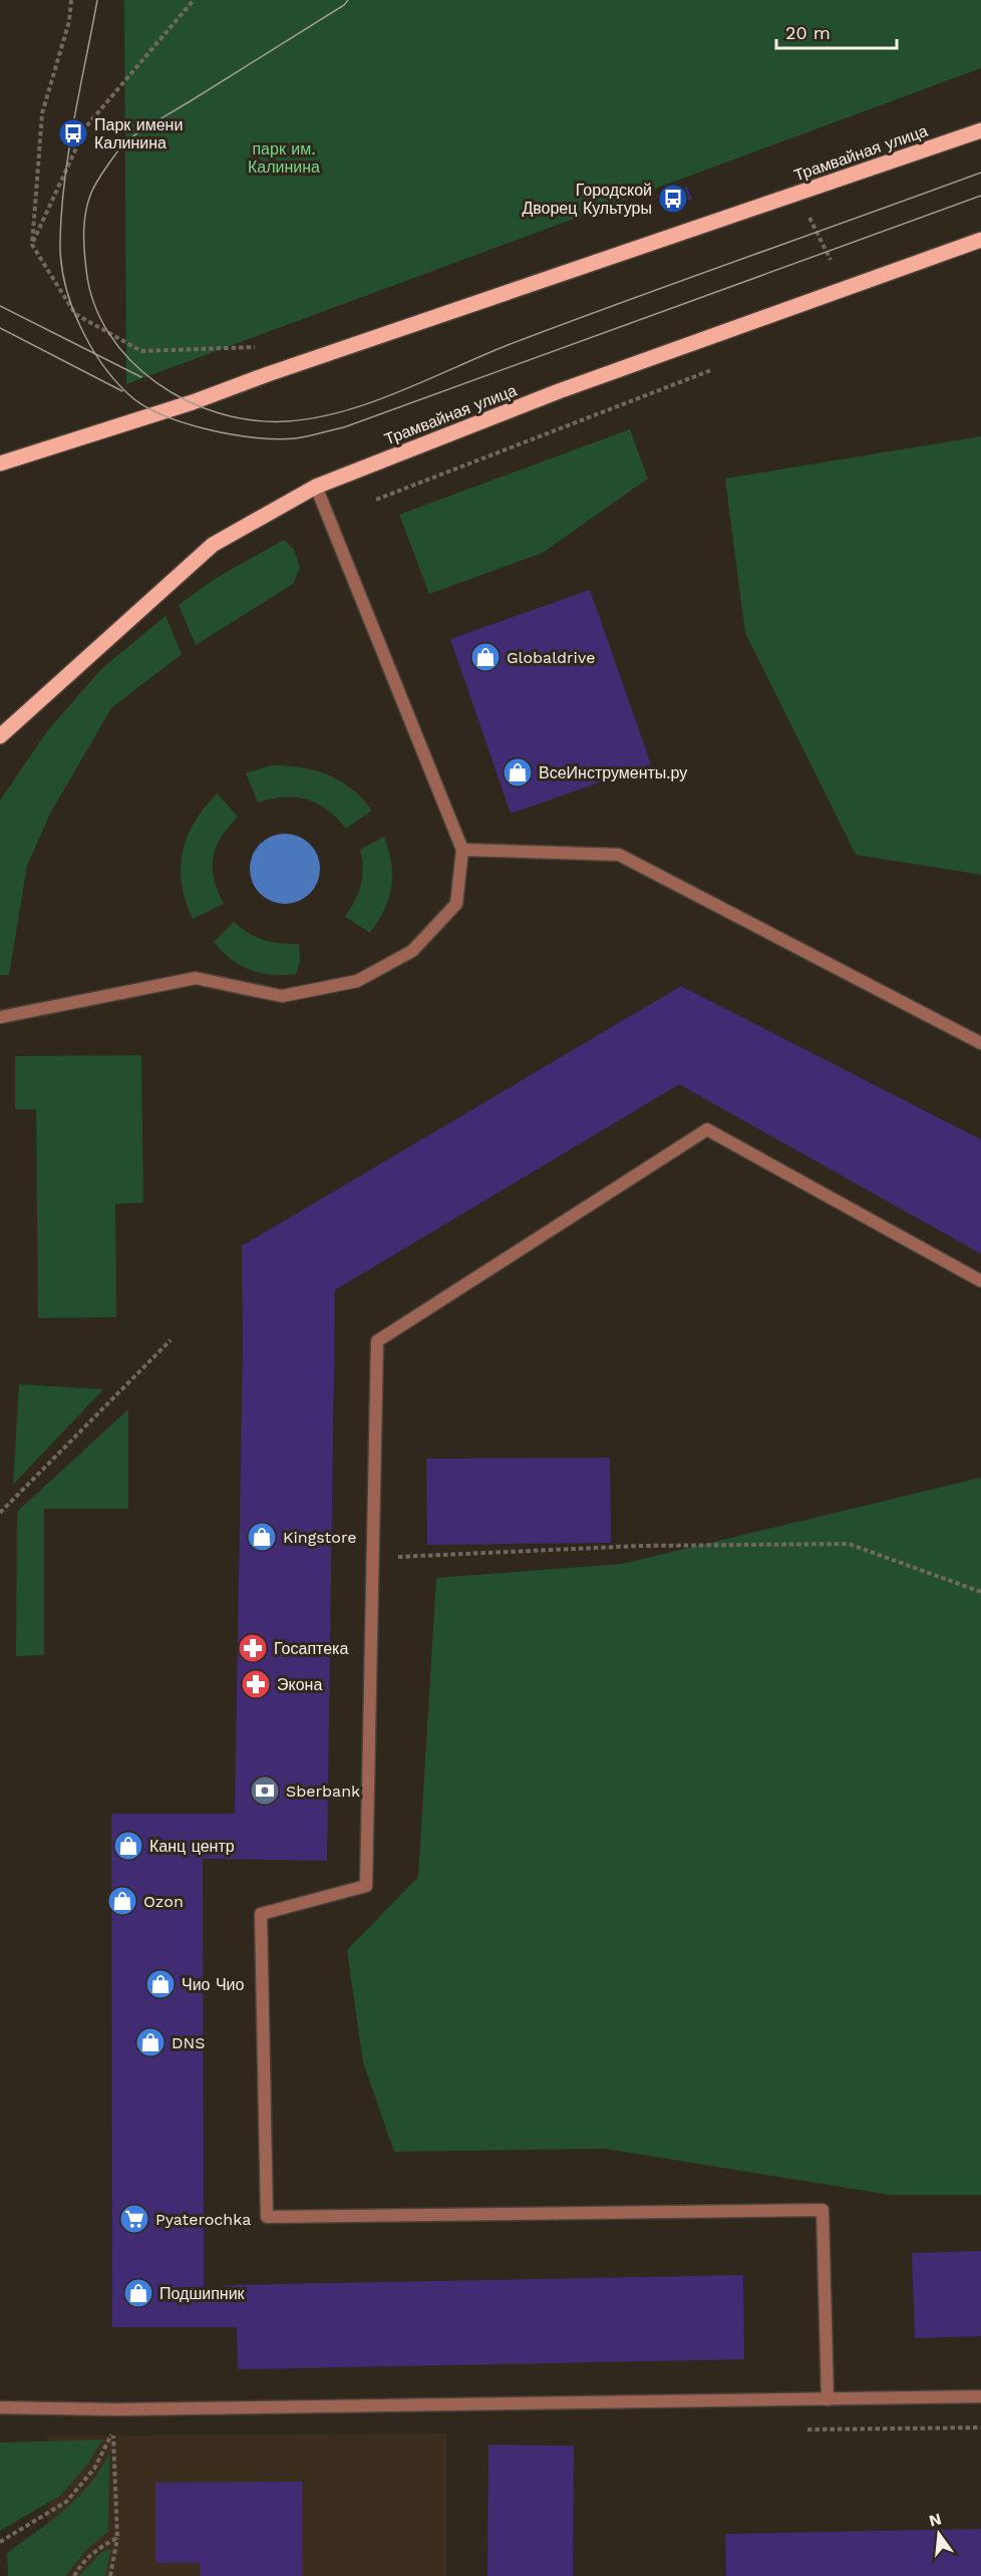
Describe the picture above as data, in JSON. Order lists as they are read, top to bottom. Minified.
{"streets":{"main road":["Трамвайная улица"]},"parks":["парк им. Калинина"],"places":{"bus stop":["Парк имени Калинина","Городской Дворец Культуры"],"shop":["Globaldrive","ВсеИнструменты.ру","Kingstore","Канц центр","Ozon","Чио Чио","DNS","Подшипник"],"pharmacy":["Госаптека","Экона"],"bank":["Sberbank"],"supermarket":["Pyaterochka"]},"scale_bar":"20 m","north":"top"}
